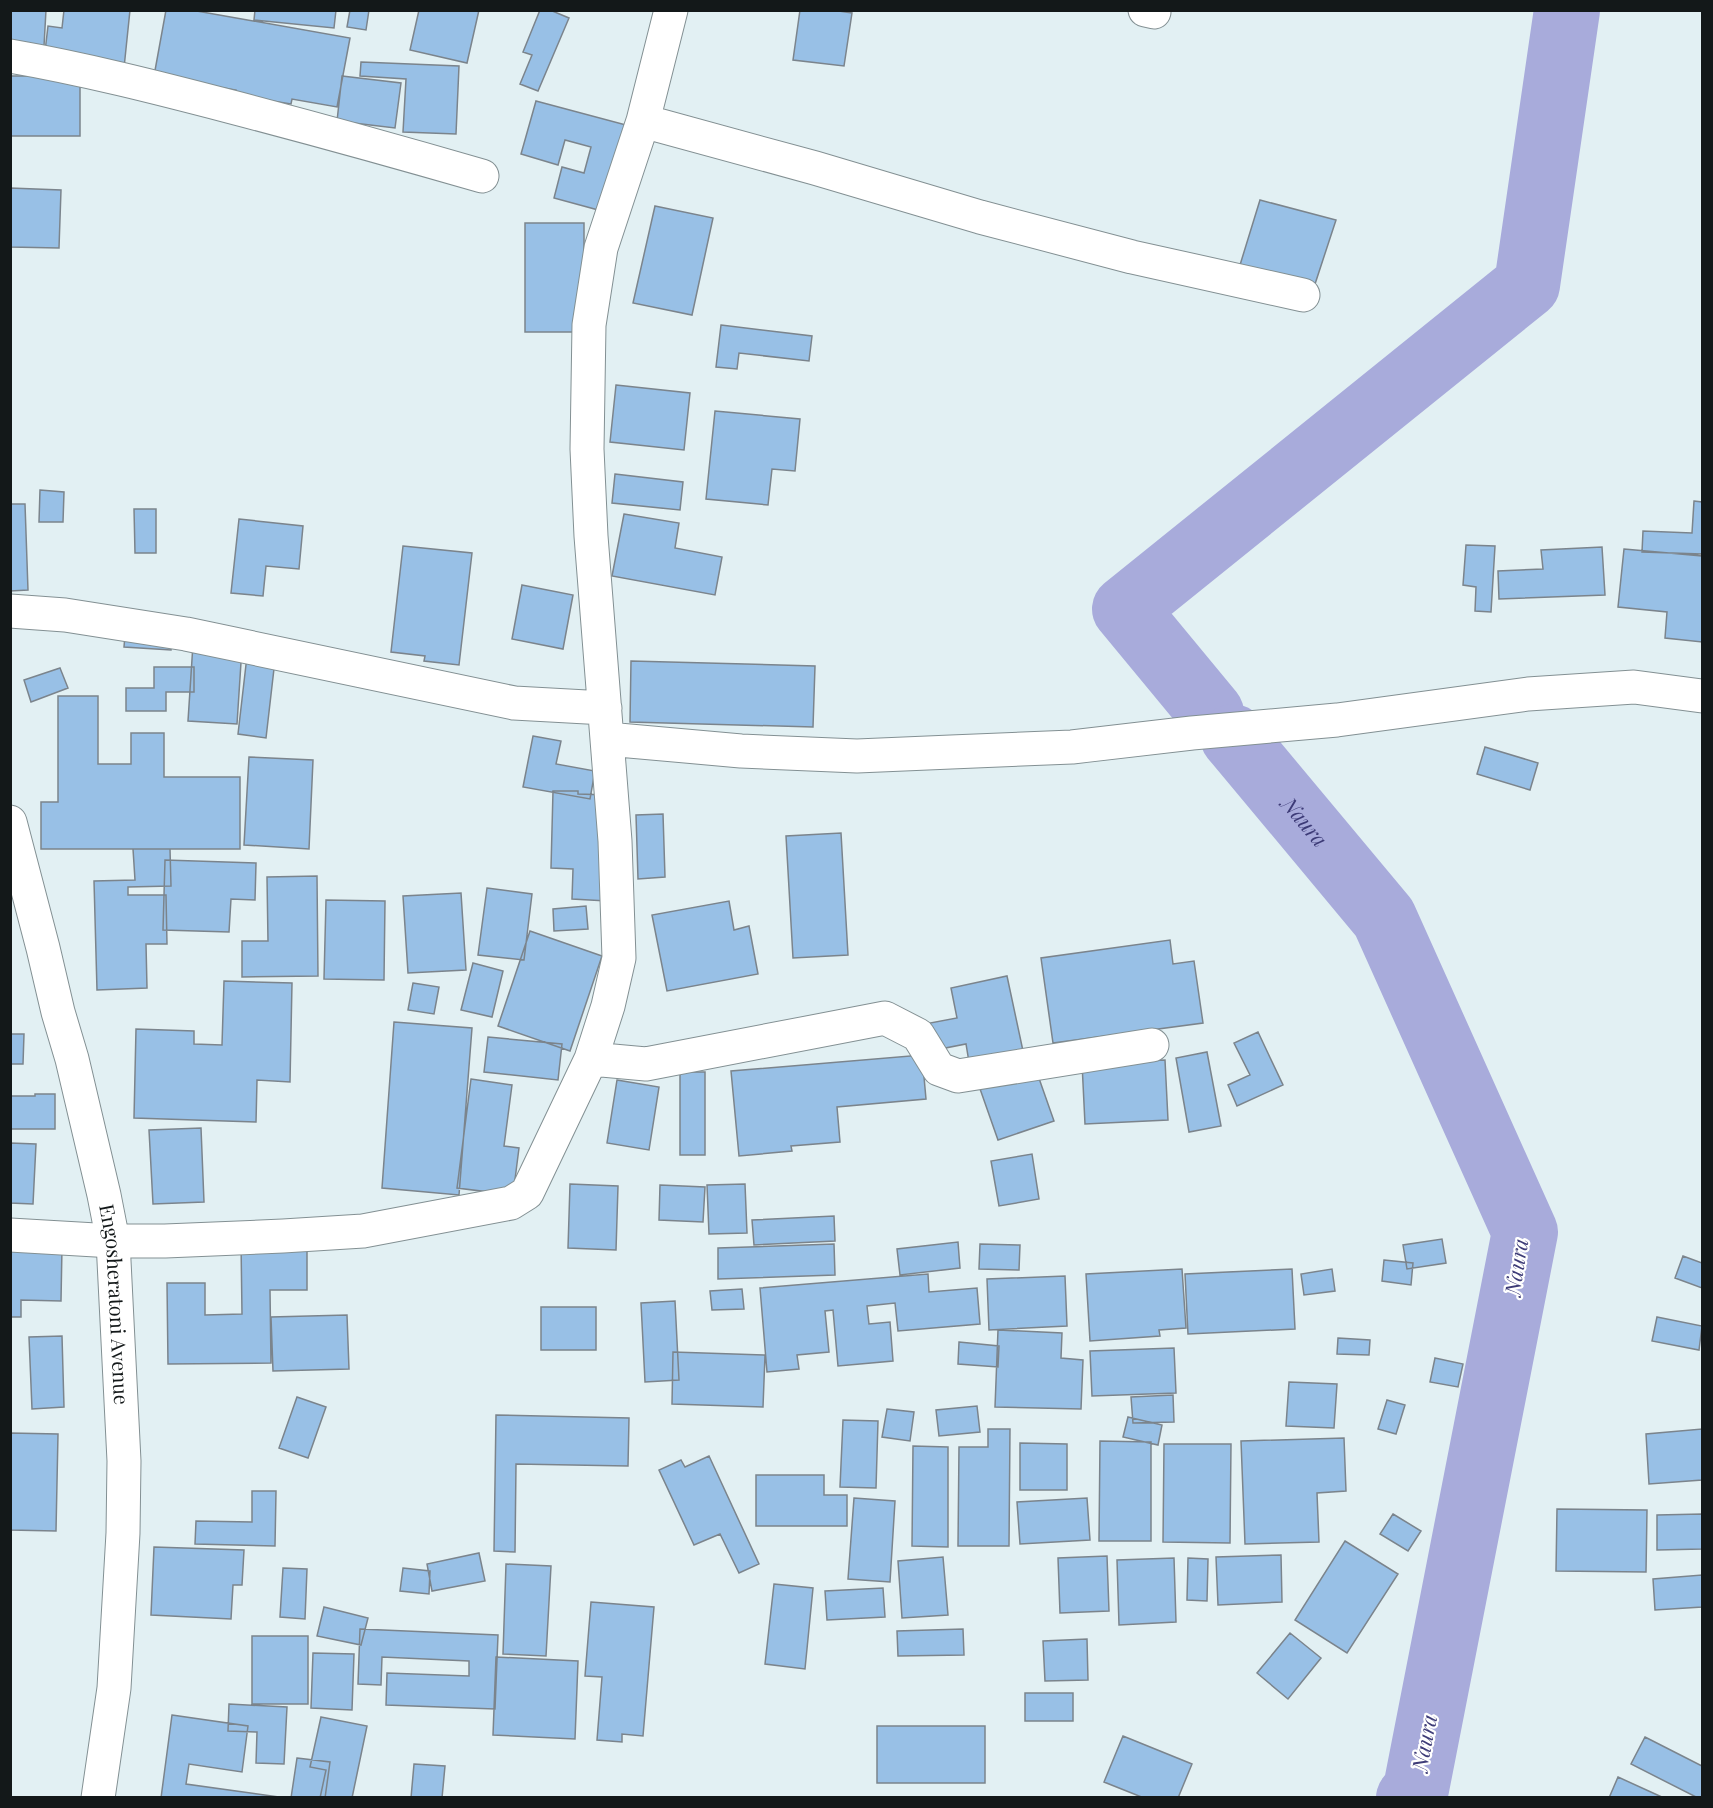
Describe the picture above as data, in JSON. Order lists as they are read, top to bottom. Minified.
{"streets":{"street":["Engosheratoni Avenue"]},"water":["Naura"]}
